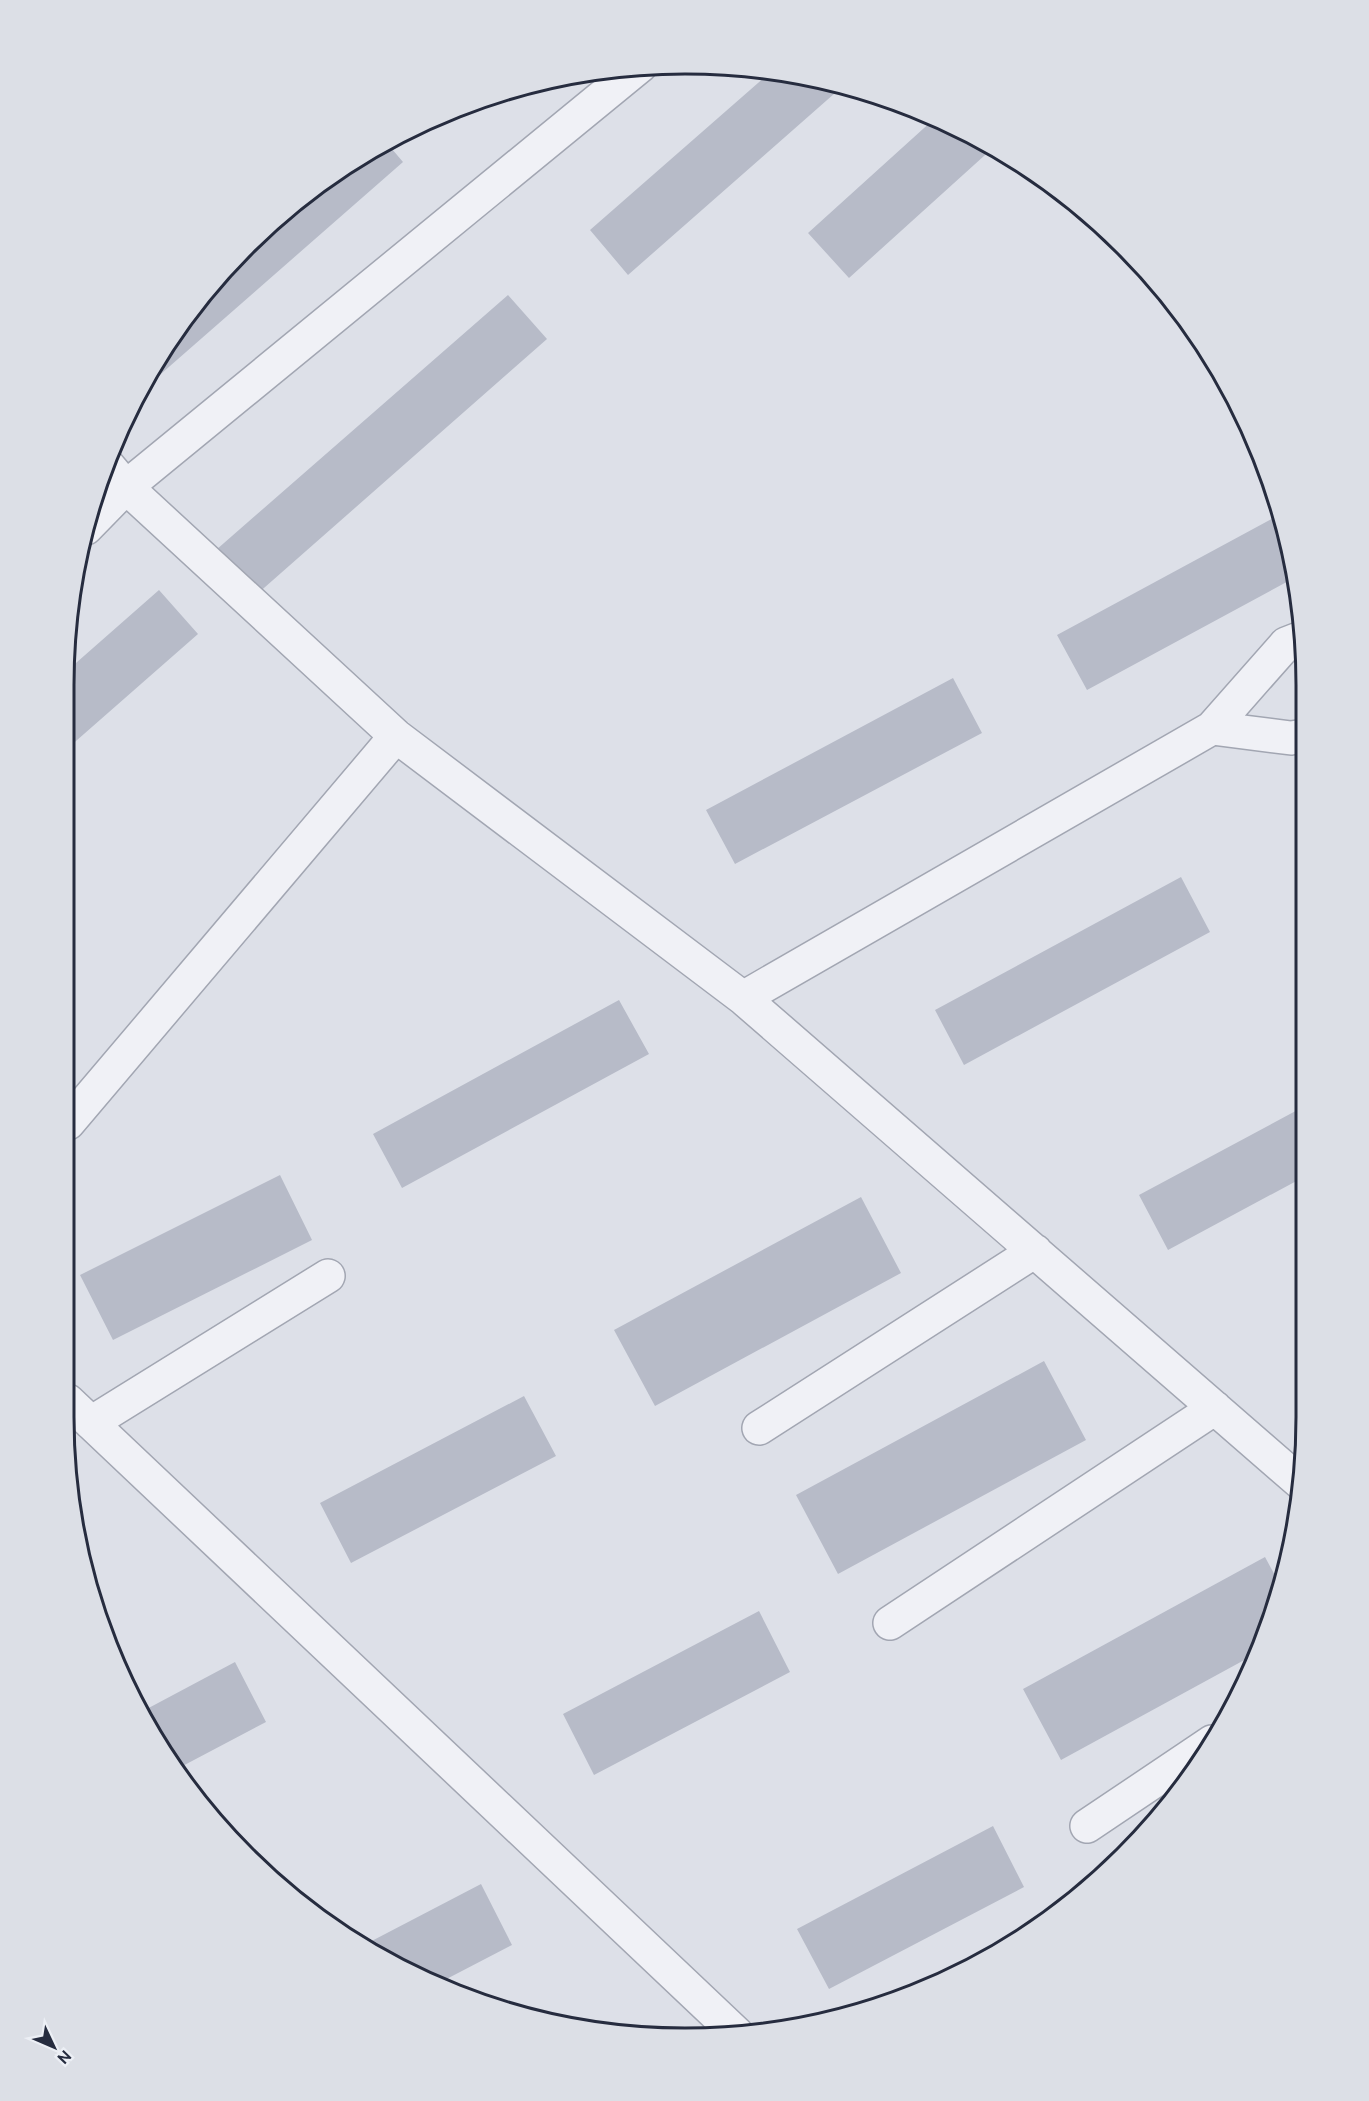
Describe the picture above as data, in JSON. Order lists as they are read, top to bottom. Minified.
{"north":"bottom right"}
